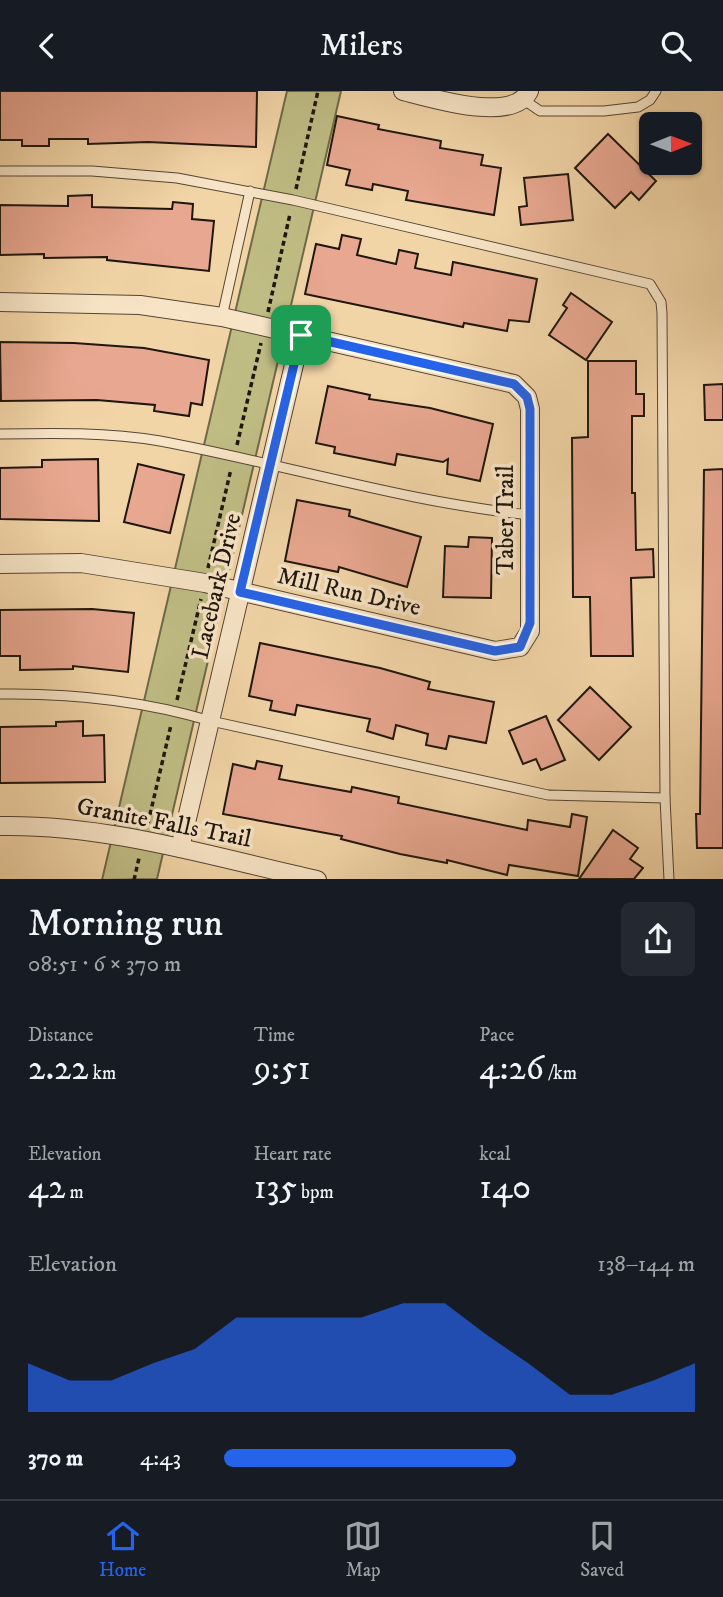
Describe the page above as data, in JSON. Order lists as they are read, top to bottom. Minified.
{"streets":{"street":["Taber Trail","Lacebark Drive","Mill Run Drive","Granite Falls Trail"]},"crossings":[["Taber Trail","Lacebark Drive"],["Taber Trail","Mill Run Drive"],["Lacebark Drive","Mill Run Drive"],["Lacebark Drive","Granite Falls Trail"]],"north":"right","page":{"header":"Milers","heading":["Morning run","08:51 · 6 × 370 m"],"stats":[["Distance","2.22 km"],["Time","9:51"],["Pace","4:26 /km"],["Elevation","42 m"],["Heart rate","135 bpm"],["kcal","140"]],"chart":["Elevation","138–144 m"],"list":[{"name":"370 m","note":"4:43"}],"tabs":["Home","Map","Saved"]}}
